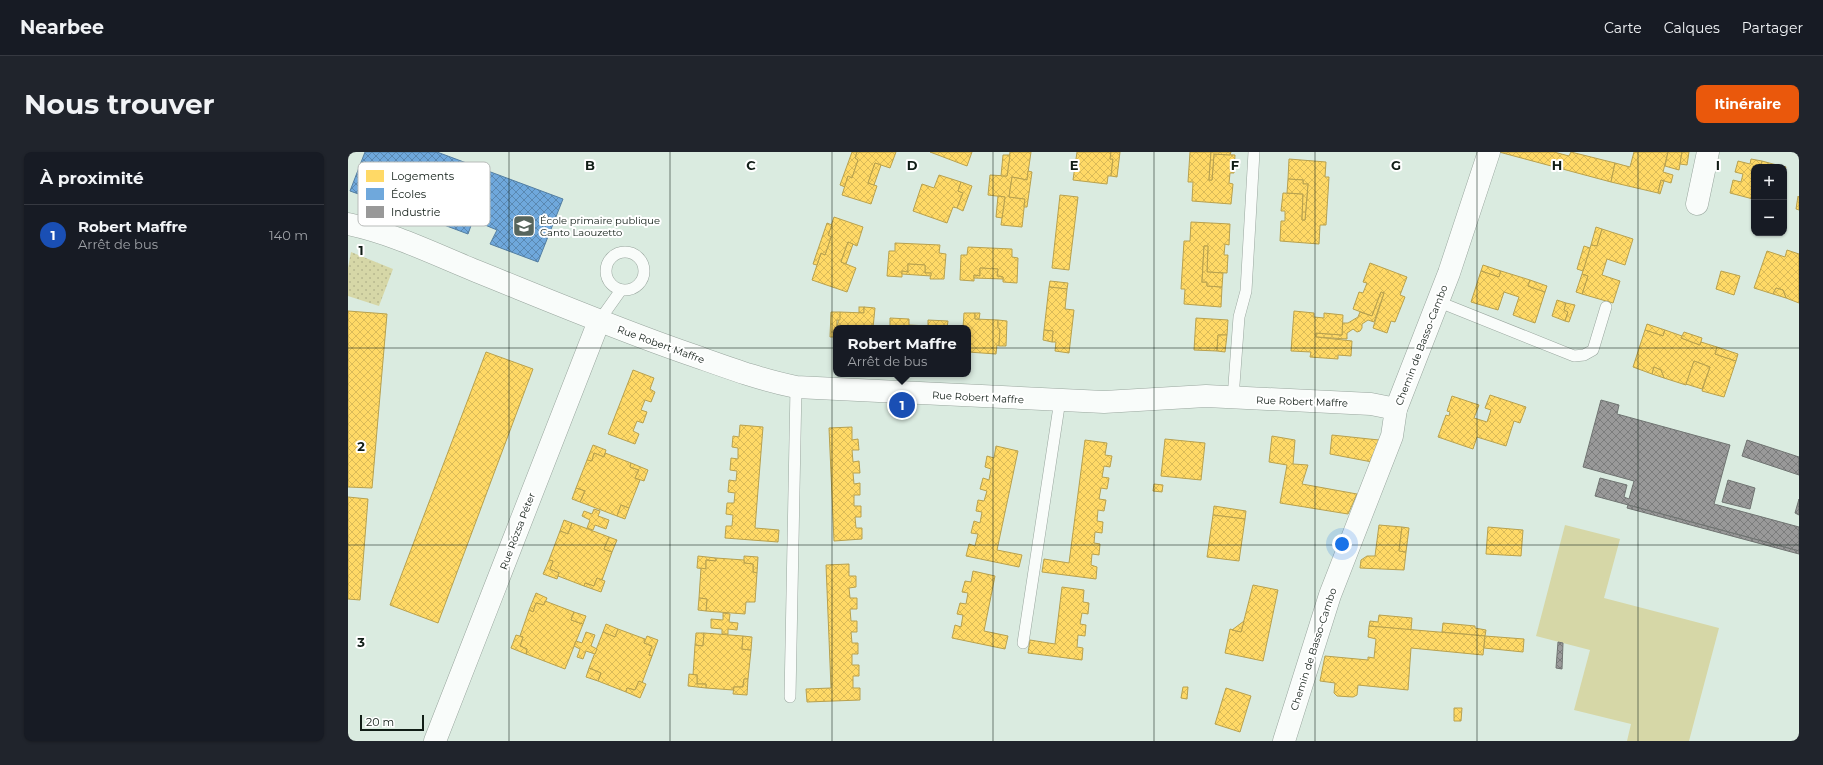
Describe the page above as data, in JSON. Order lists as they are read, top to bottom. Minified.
{"streets":{"street":["Rue Robert Maffre","Chemin de Basso-Cambo","Rue Rózsa Péter"]},"crossings":[["Rue Robert Maffre","Chemin de Basso-Cambo"],["Rue Robert Maffre","Rue Rózsa Péter"]],"places":{"school or university":["École primaire publique Canto Laouzetto"]},"legend":["Logements","Écoles","Industrie"],"scale_bar":"20 m","page":{"header":"Nearbee","nav":["Carte","Calques","Partager"],"buttons":"Itinéraire","title":"Nous trouver","heading":"À proximité","map_buttons":["+","−"],"list":[{"mark":"1","name":"Robert Maffre","note":"Arrêt de bus","value":"140 m"}],"popup":["Robert Maffre","Arrêt de bus"],"pins":"1","scale":"20 m"},"grid":{"columns":["B","C","D","E","F","G","H","I"],"rows":["1","2","3"]}}
